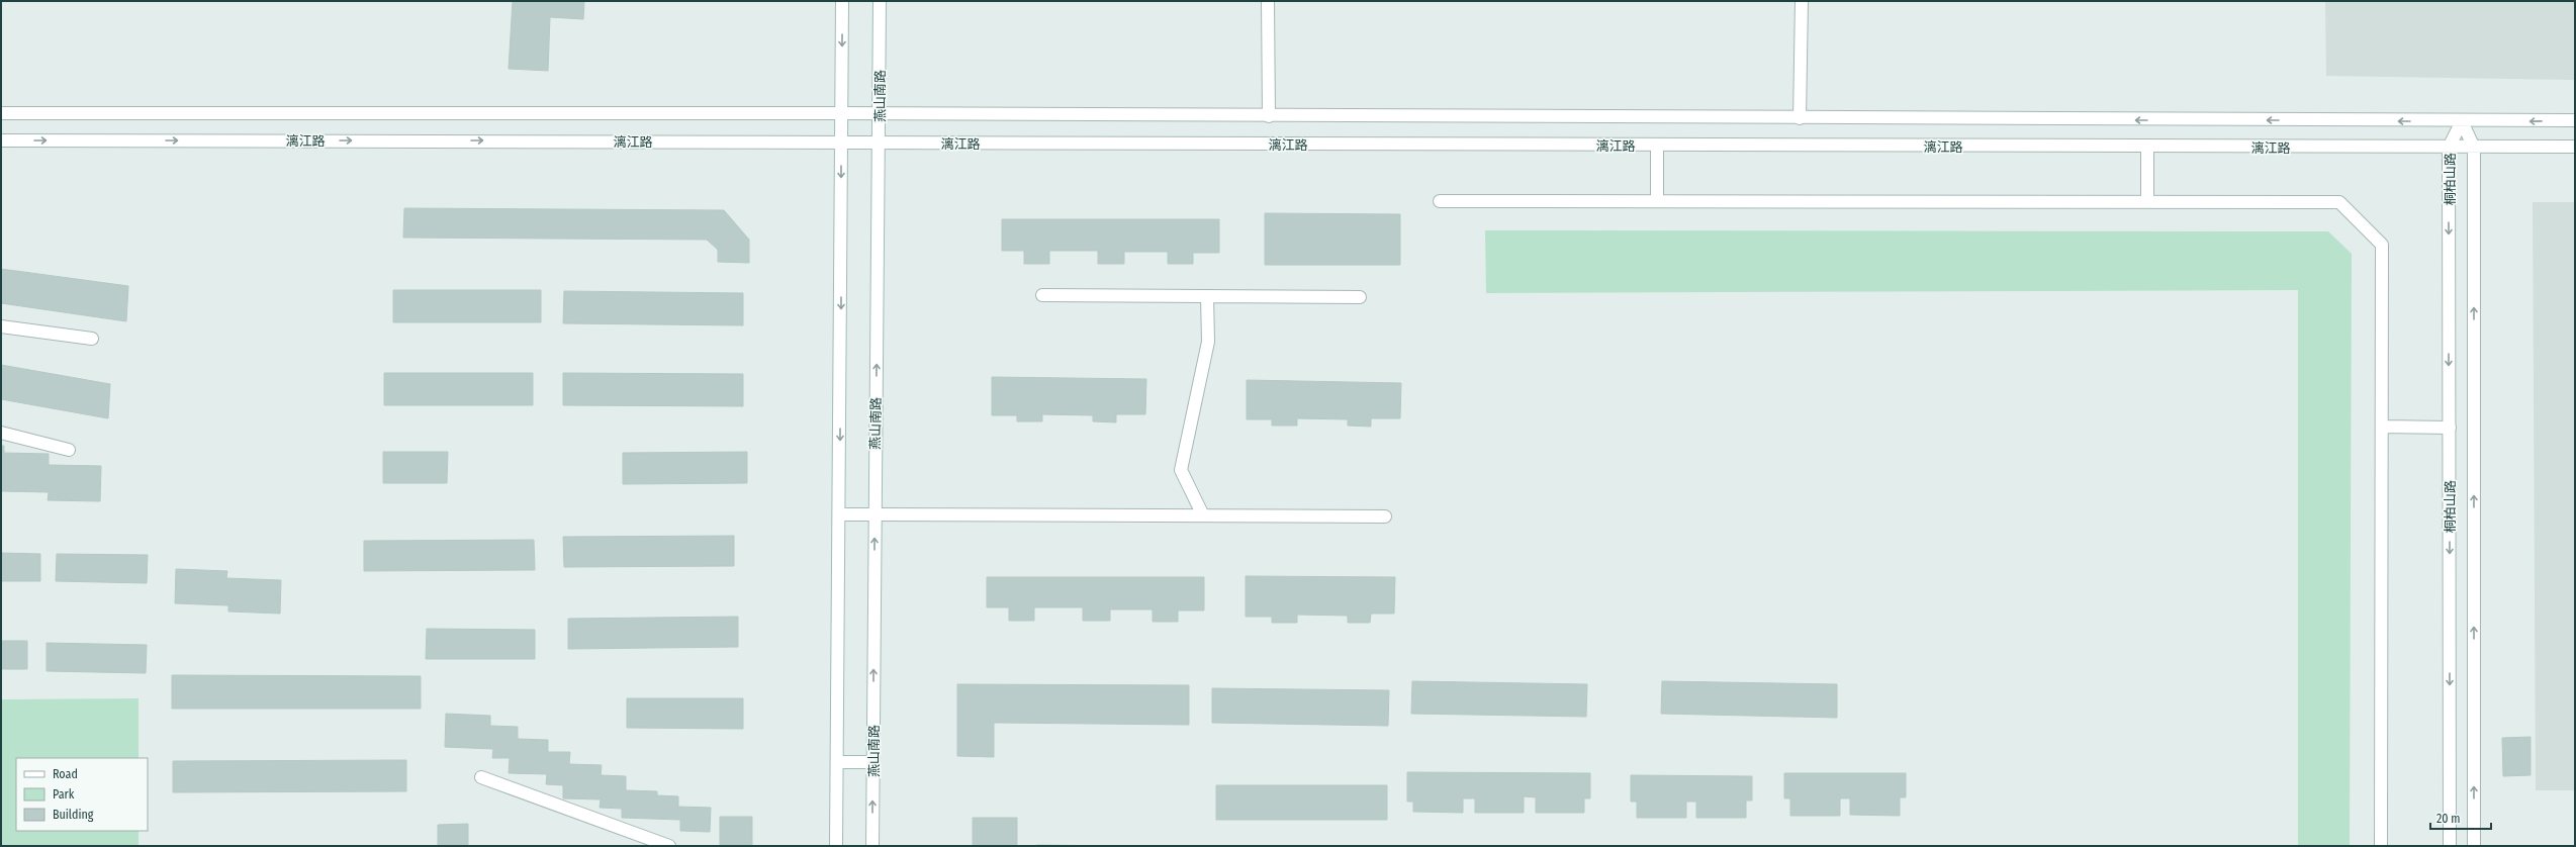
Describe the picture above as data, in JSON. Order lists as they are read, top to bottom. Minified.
{"streets":{"street":["燕山南路","漓江路","桐柏山路"]},"crossings":[["燕山南路","漓江路"],["漓江路","桐柏山路"]],"legend":["Road","Park","Building"],"scale_bar":"20 m"}
